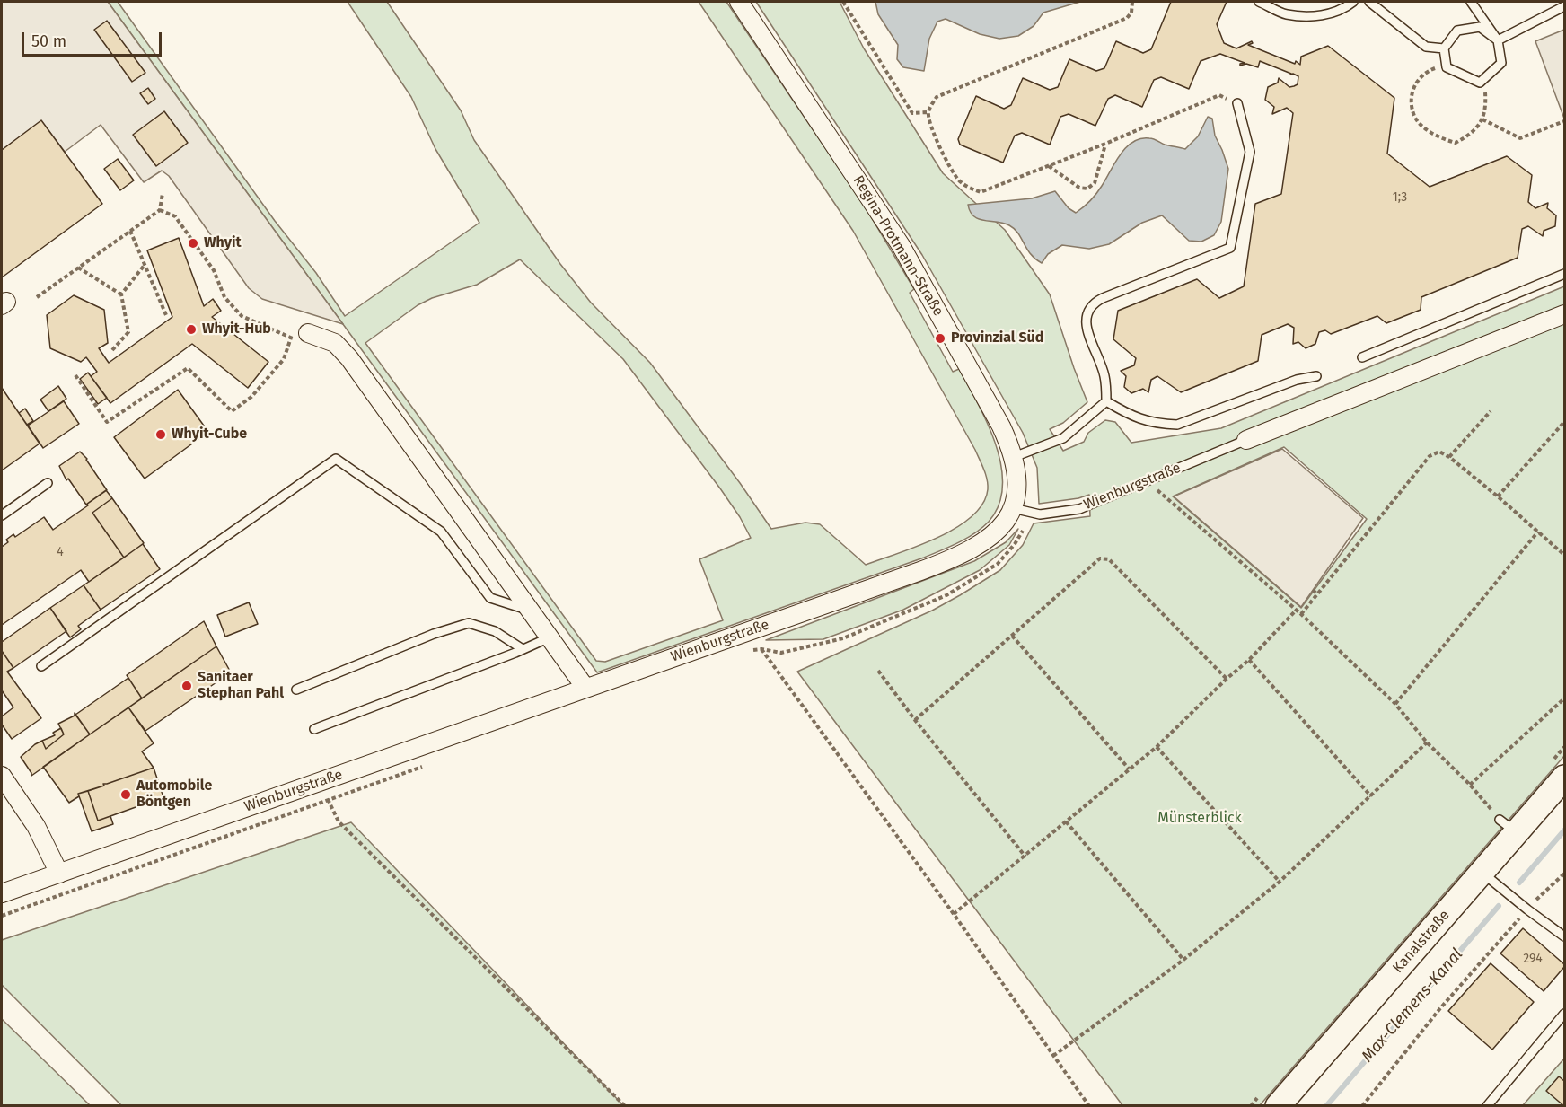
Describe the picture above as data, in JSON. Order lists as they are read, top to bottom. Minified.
{"streets":{"main road":["Kanalstraße"],"street":["Regina-Protmann-Straße","Wienburgstraße"]},"crossings":[["Regina-Protmann-Straße","Wienburgstraße"]],"water":["Max-Clemens-Kanal"],"parks":["Münsterblick"],"places":["Whyit","Whyit-Hub","Provinzial Süd","Whyit-Cube","Sanitaer Stephan Pahl","Automobile Böntgen"],"house_numbers":["1;3","4","294"],"scale_bar":"50 m"}
